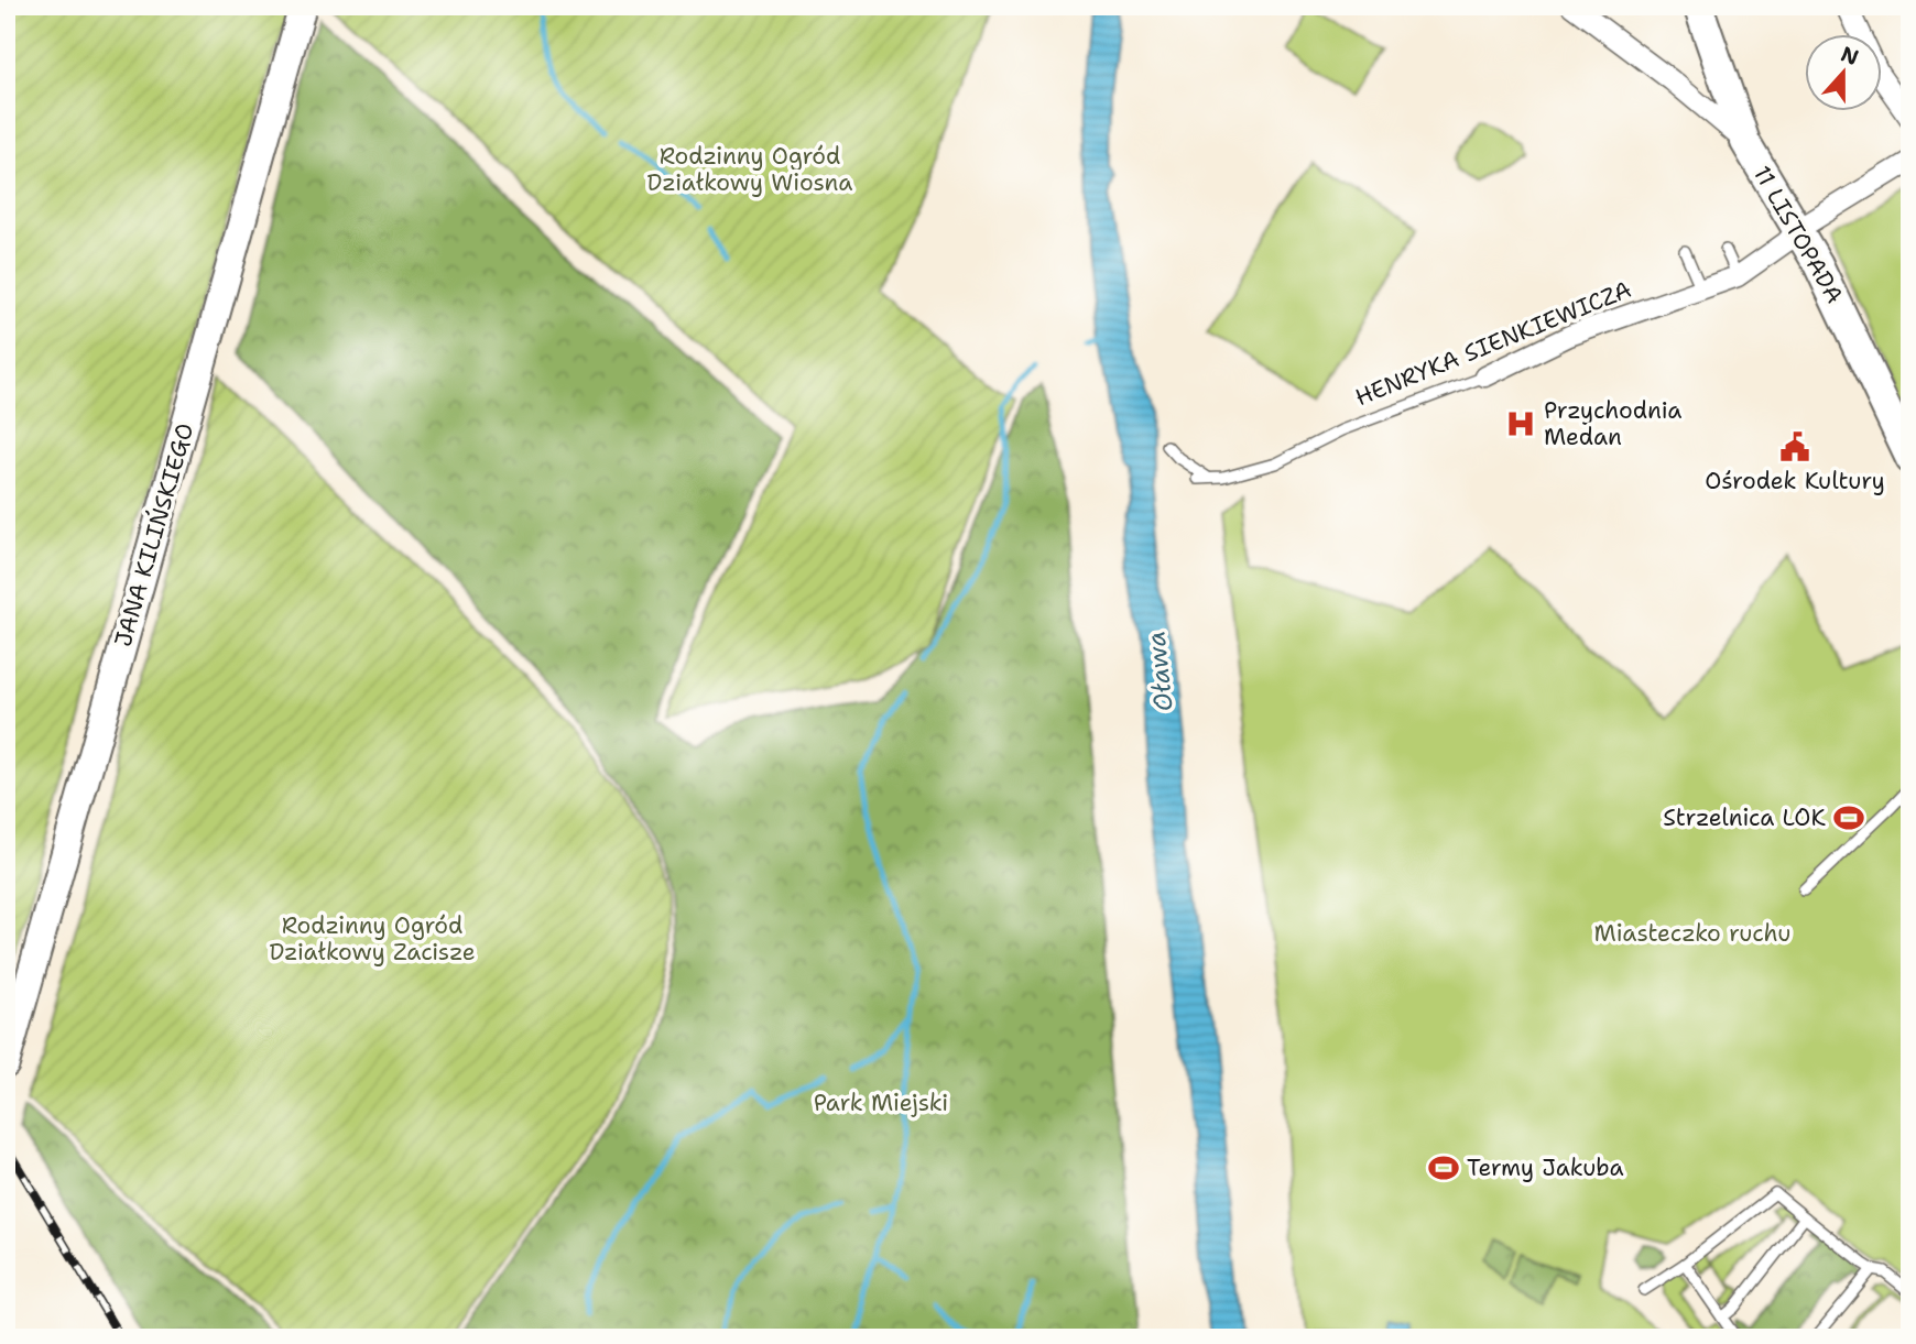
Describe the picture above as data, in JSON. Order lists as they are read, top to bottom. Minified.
{"streets":{"main road":["11 LISTOPADA"],"street":["HENRYKA SIENKIEWICZA","JANA KILIŃSKIEGO"]},"crossings":[["11 LISTOPADA","HENRYKA SIENKIEWICZA"]],"water":["Oława"],"parks":["Rodzinny Ogród Działkowy Wiosna","Rodzinny Ogród Działkowy Zacisze","Miasteczko ruchu","Park Miejski"],"places":{"hospital":["Przychodnia Medan"],"public building":["Ośrodek Kultury"],"sports":["Strzelnica LOK","Termy Jakuba"]},"north":"top"}
